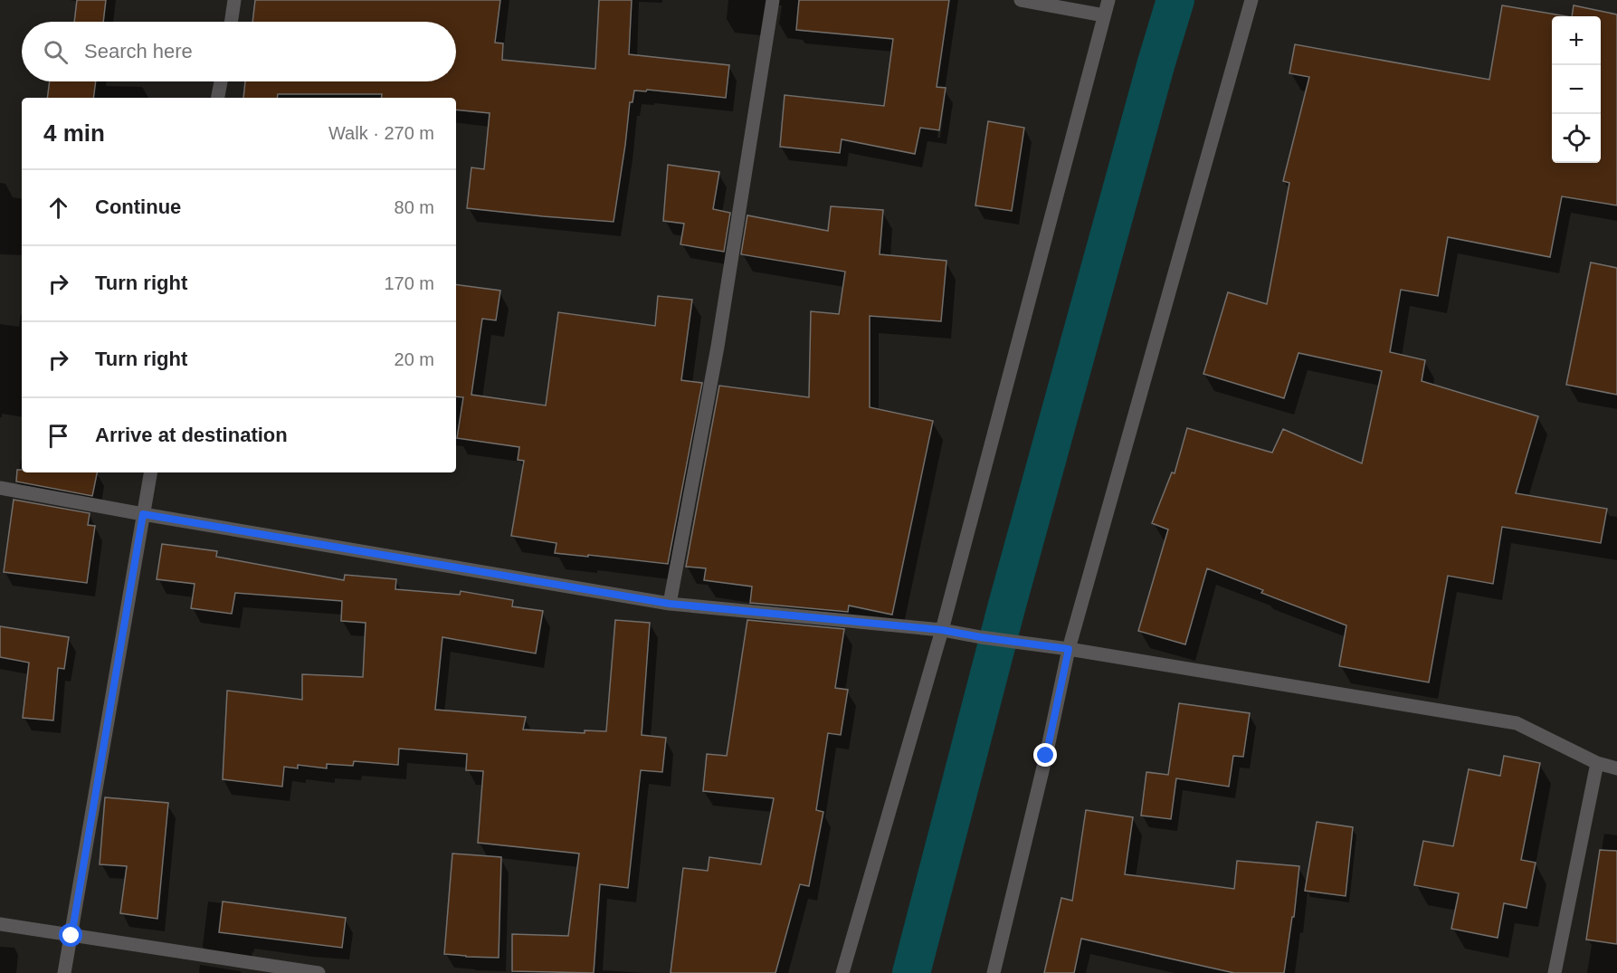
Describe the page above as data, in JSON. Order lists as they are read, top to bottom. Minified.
{"page":{"map_buttons":["+","−"],"search":"Search here","heading":["4 min","Walk · 270 m"],"list":[["Continue","80 m"],["Turn right","170 m"],["Turn right","20 m"],"Arrive at destination"]}}
